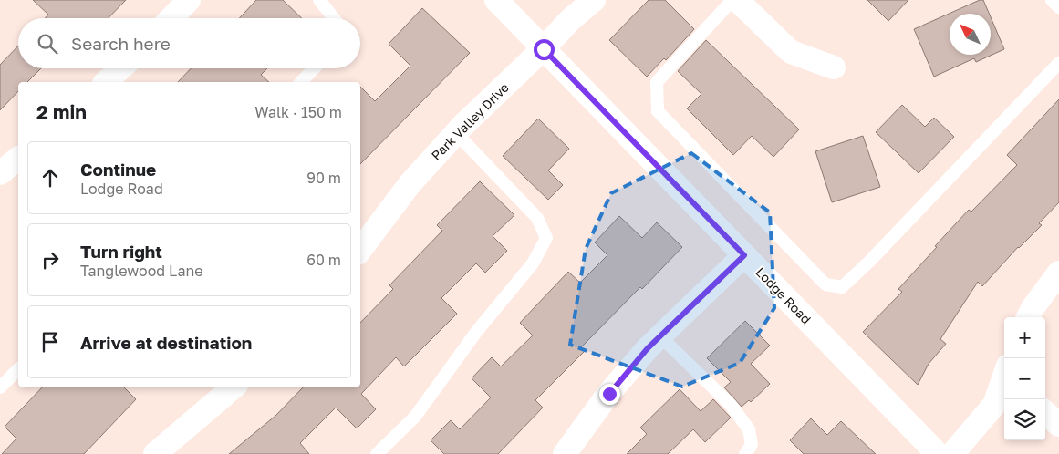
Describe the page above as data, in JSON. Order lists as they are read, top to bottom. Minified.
{"streets":{"street":["Park Valley Drive","Lodge Road"]},"crossings":[["Park Valley Drive","Lodge Road"]],"north":"top left","page":{"search":"Search here","heading":["2 min","Walk · 150 m"],"list":[["Continue","Lodge Road","90 m"],["Turn right","Tanglewood Lane","60 m"],"Arrive at destination"],"map_buttons":["+","−"]}}
